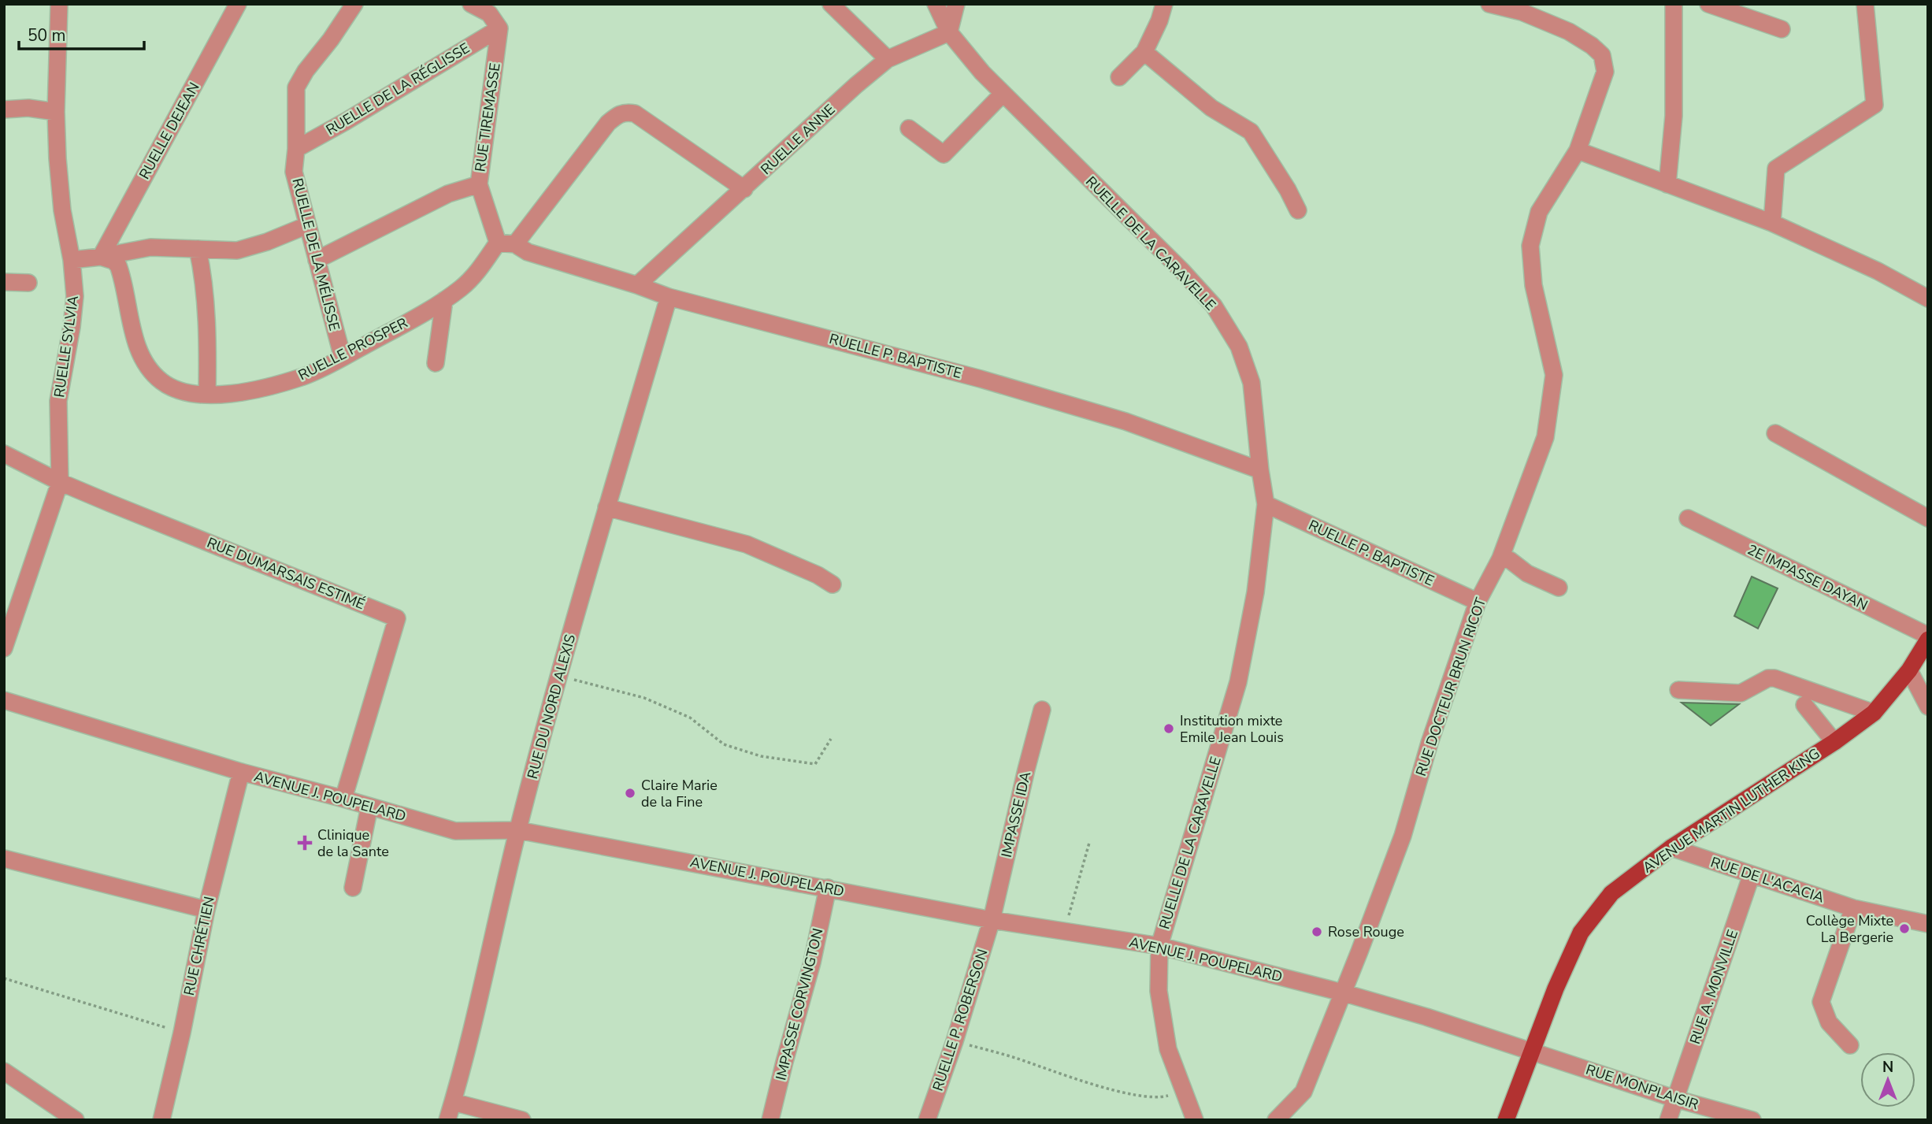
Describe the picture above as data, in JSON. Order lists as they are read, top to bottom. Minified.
{"streets":{"main road":["AVENUE MARTIN LUTHER KING"],"street":["RUELLE DE LA RÉGLISSE","RUE TIREMASSE","RUELLE DEJEAN","RUELLE ANNE","RUELLE DE LA CARAVELLE","RUELLE DE LA MÉLISSE","RUELLE SYLVIA","RUELLE PROSPER","RUELLE P. BAPTISTE","RUE DUMARSAIS ESTIMÉ","2E IMPASSE DAYAN","RUE DOCTEUR BRUN RICOT","RUE DU NORD ALEXIS","AVENUE J. POUPELARD","IMPASSE IDA","RUE DE L'ACACIA","RUE CHRÉTIEN","RUE A. MONVILLE","IMPASSE CORVINGTON","RUELLE P. ROBERSON","RUE MONPLAISIR"]},"crossings":[["RUELLE DE LA RÉGLISSE","RUE TIREMASSE"],["RUELLE DE LA RÉGLISSE","RUELLE DE LA MÉLISSE"],["RUE TIREMASSE","RUELLE PROSPER"],["RUELLE DEJEAN","RUELLE PROSPER"],["RUELLE ANNE","RUELLE DE LA CARAVELLE"],["RUELLE ANNE","RUELLE P. BAPTISTE"],["RUELLE DE LA CARAVELLE","RUELLE P. BAPTISTE"],["RUELLE DE LA CARAVELLE","AVENUE J. POUPELARD"],["RUELLE DE LA MÉLISSE","RUELLE PROSPER"],["RUELLE SYLVIA","RUE DUMARSAIS ESTIMÉ"],["RUELLE P. BAPTISTE","RUE DOCTEUR BRUN RICOT"],["RUELLE P. BAPTISTE","RUE DU NORD ALEXIS"],["RUE DUMARSAIS ESTIMÉ","AVENUE J. POUPELARD"],["2E IMPASSE DAYAN","AVENUE MARTIN LUTHER KING"],["RUE DOCTEUR BRUN RICOT","AVENUE J. POUPELARD"],["RUE DU NORD ALEXIS","AVENUE J. POUPELARD"],["AVENUE J. POUPELARD","AVENUE MARTIN LUTHER KING"],["AVENUE J. POUPELARD","IMPASSE IDA"],["AVENUE J. POUPELARD","RUE CHRÉTIEN"],["AVENUE J. POUPELARD","IMPASSE CORVINGTON"],["AVENUE J. POUPELARD","RUELLE P. ROBERSON"],["AVENUE J. POUPELARD","RUE MONPLAISIR"],["AVENUE MARTIN LUTHER KING","RUE DE L'ACACIA"],["AVENUE MARTIN LUTHER KING","RUE MONPLAISIR"],["IMPASSE IDA","RUELLE P. ROBERSON"],["RUE DE L'ACACIA","RUE A. MONVILLE"],["RUE A. MONVILLE","RUE MONPLAISIR"]],"places":{"other":["Institution mixte Emile Jean Louis","Claire Marie de la Fine","Collège Mixte La Bergerie","Rose Rouge"],"health":["Clinique de la Sante"]},"scale_bar":"50 m","north":"top"}
